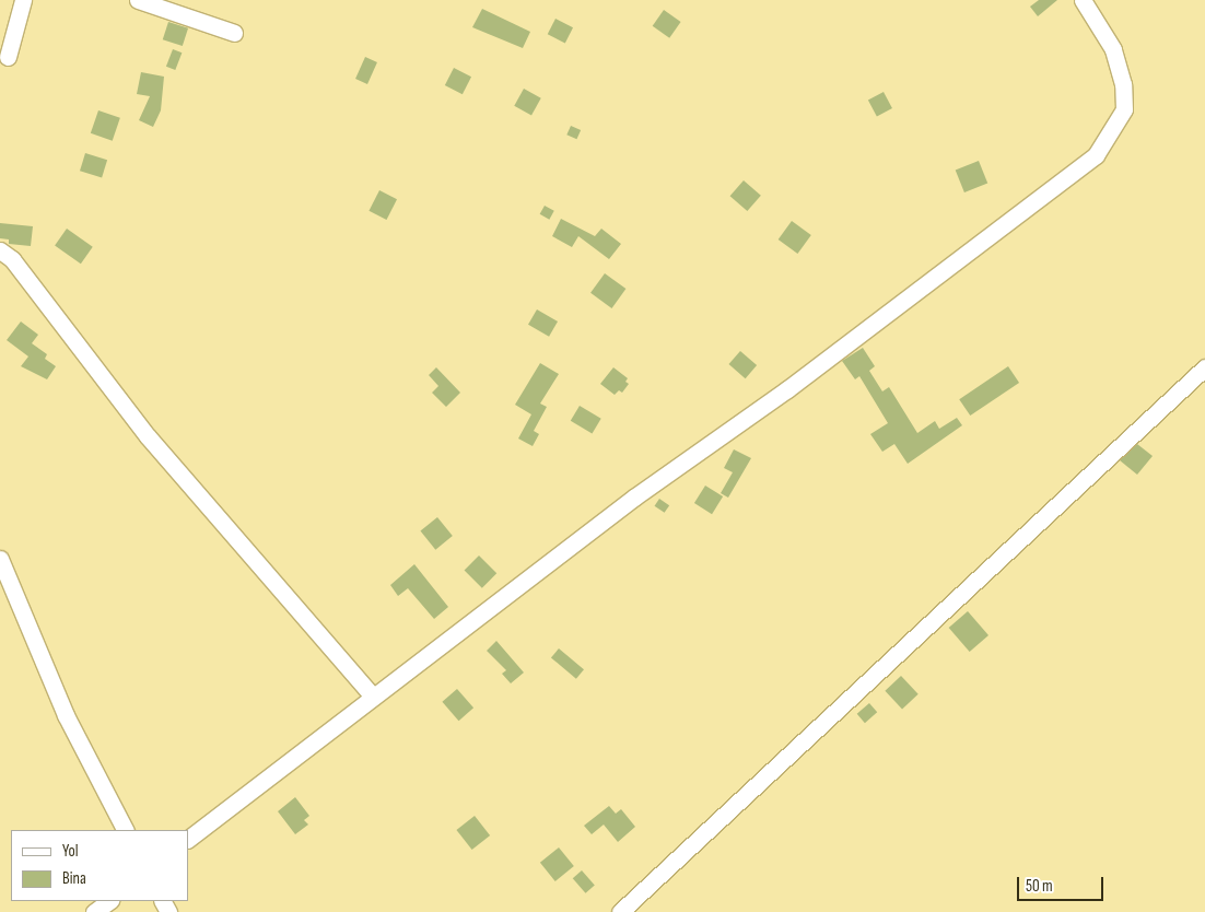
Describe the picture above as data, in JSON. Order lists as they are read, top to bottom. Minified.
{"legend":["Yol","Bina"],"scale_bar":"50 m"}
